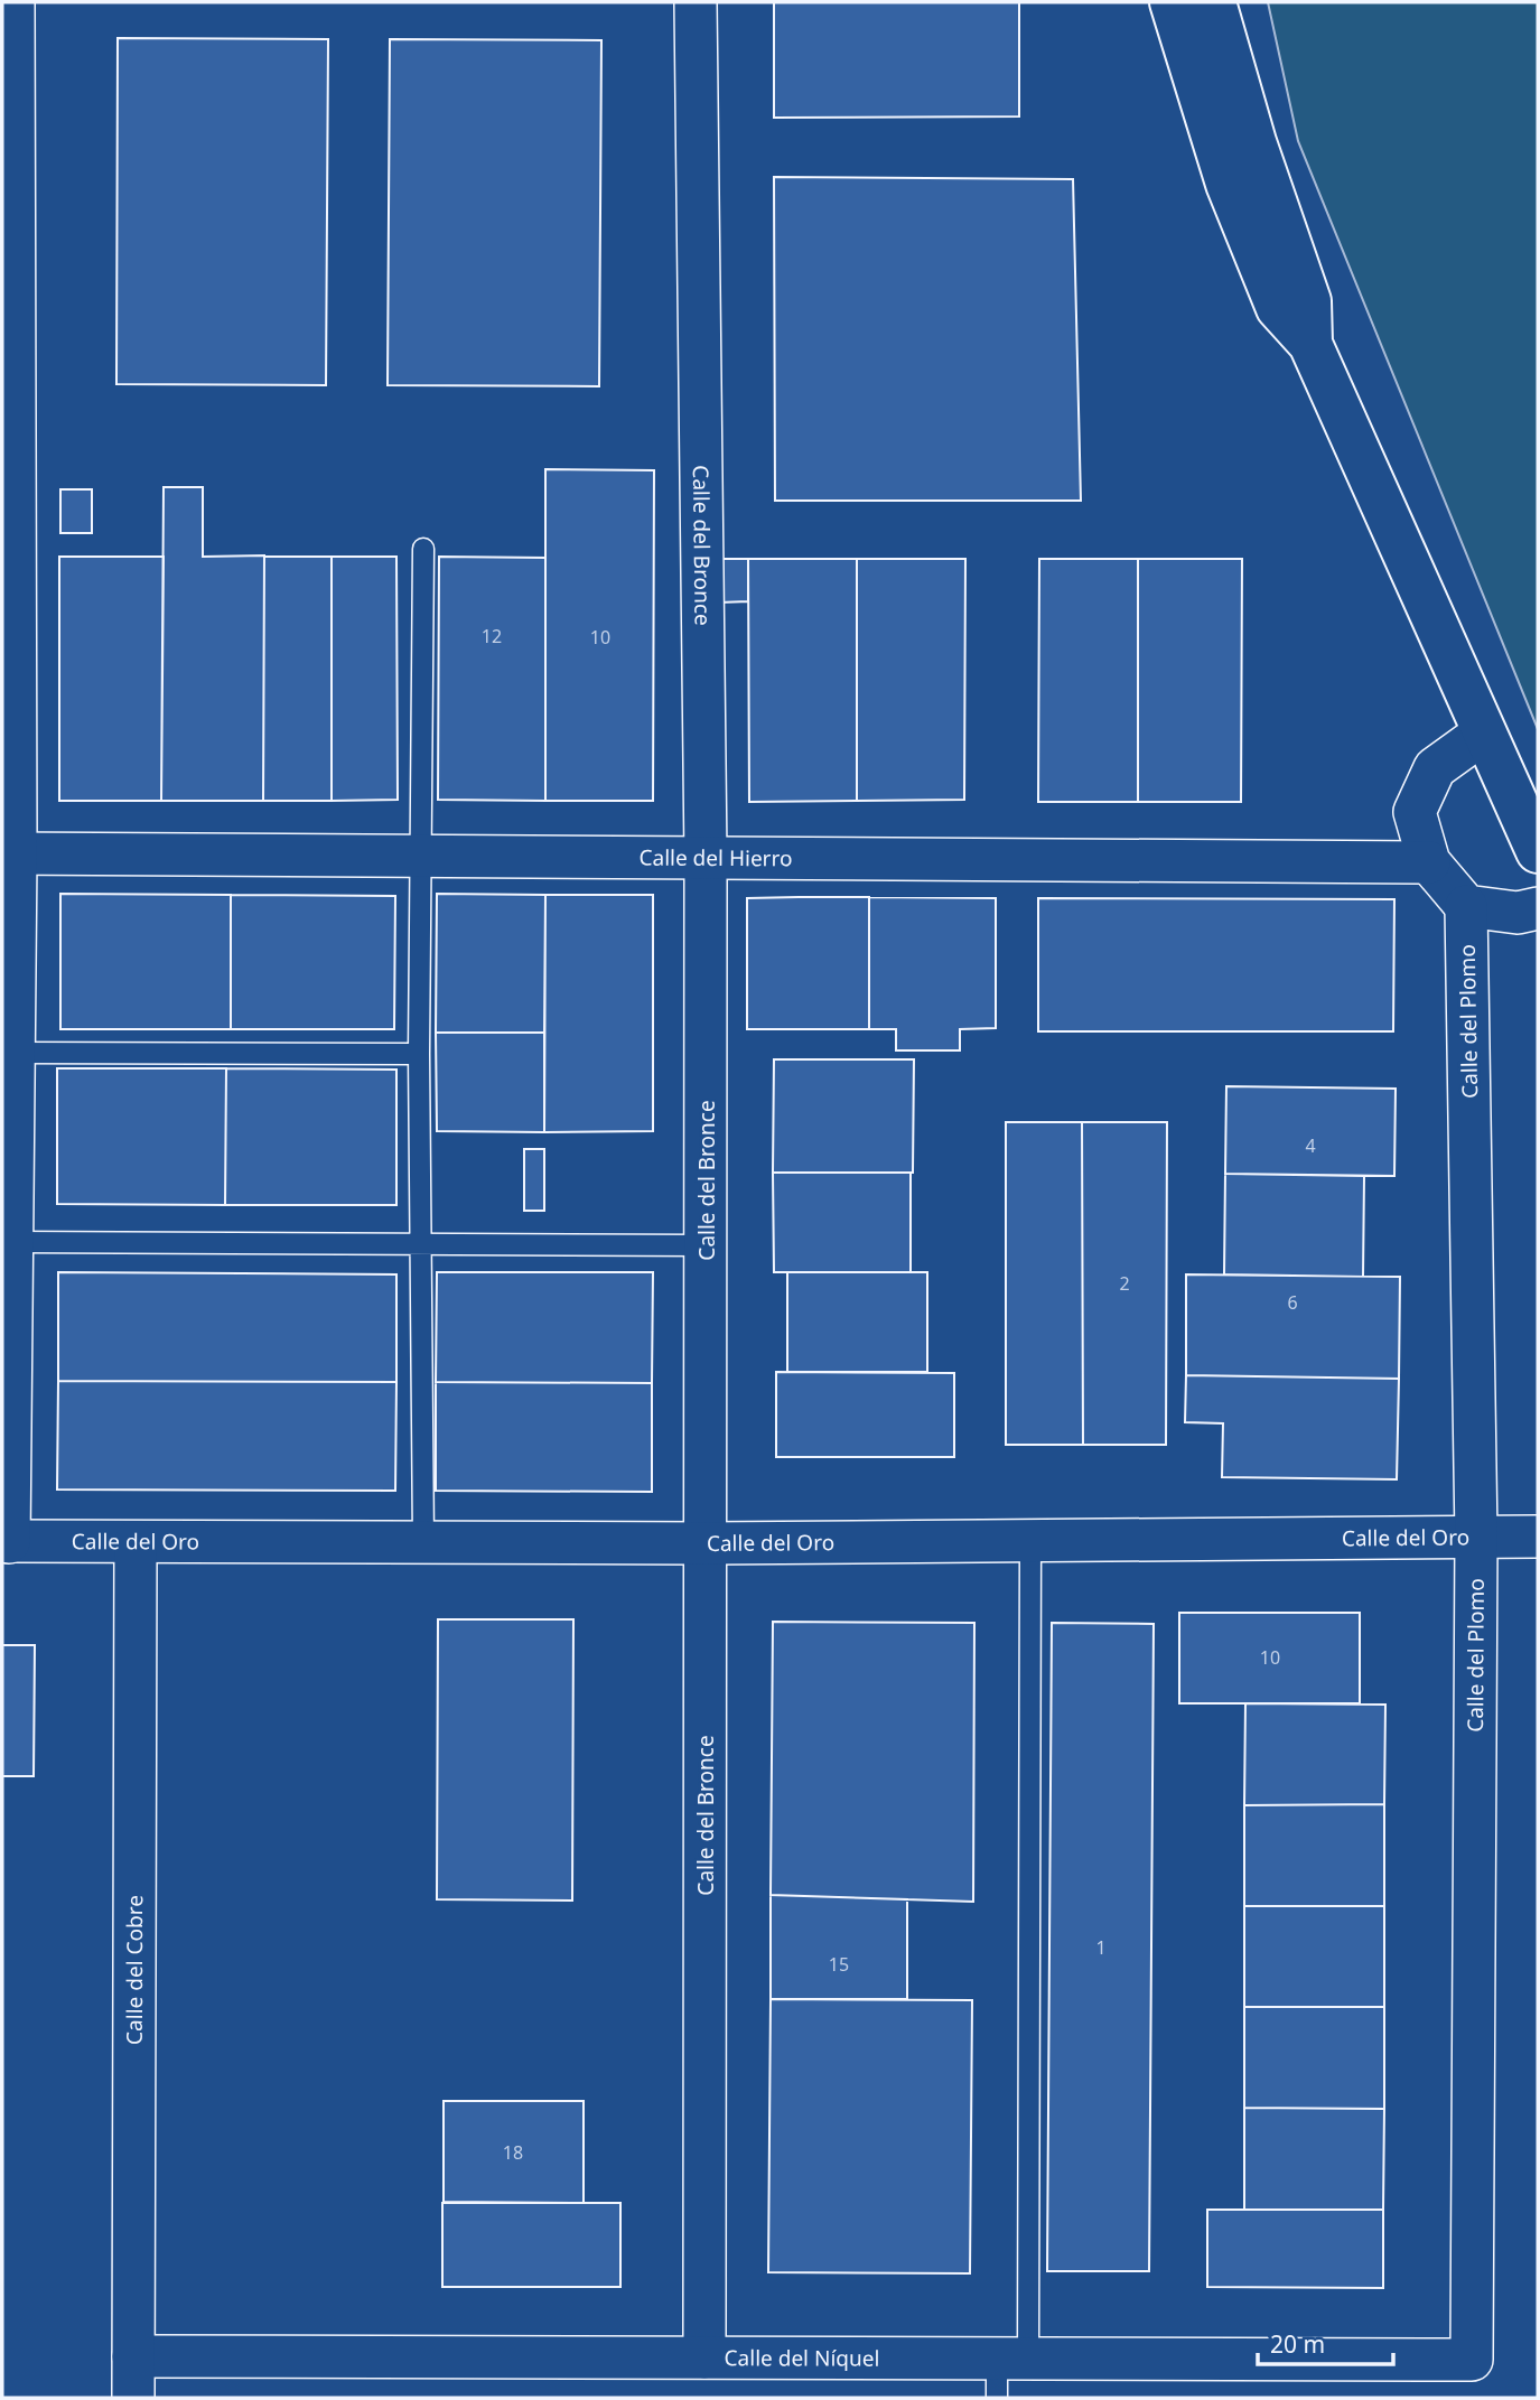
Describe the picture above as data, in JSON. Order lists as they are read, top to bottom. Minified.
{"streets":{"street":["Calle del Bronce","Calle del Hierro","Calle del Plomo","Calle del Oro","Calle del Cobre","Calle del Níquel"]},"crossings":[["Calle del Bronce","Calle del Hierro"],["Calle del Bronce","Calle del Oro"],["Calle del Bronce","Calle del Níquel"],["Calle del Plomo","Calle del Oro"],["Calle del Plomo","Calle del Níquel"],["Calle del Oro","Calle del Cobre"],["Calle del Cobre","Calle del Níquel"]],"house_numbers":["12","10","4","2","6","10","1","15","18"],"scale_bar":"20 m"}
